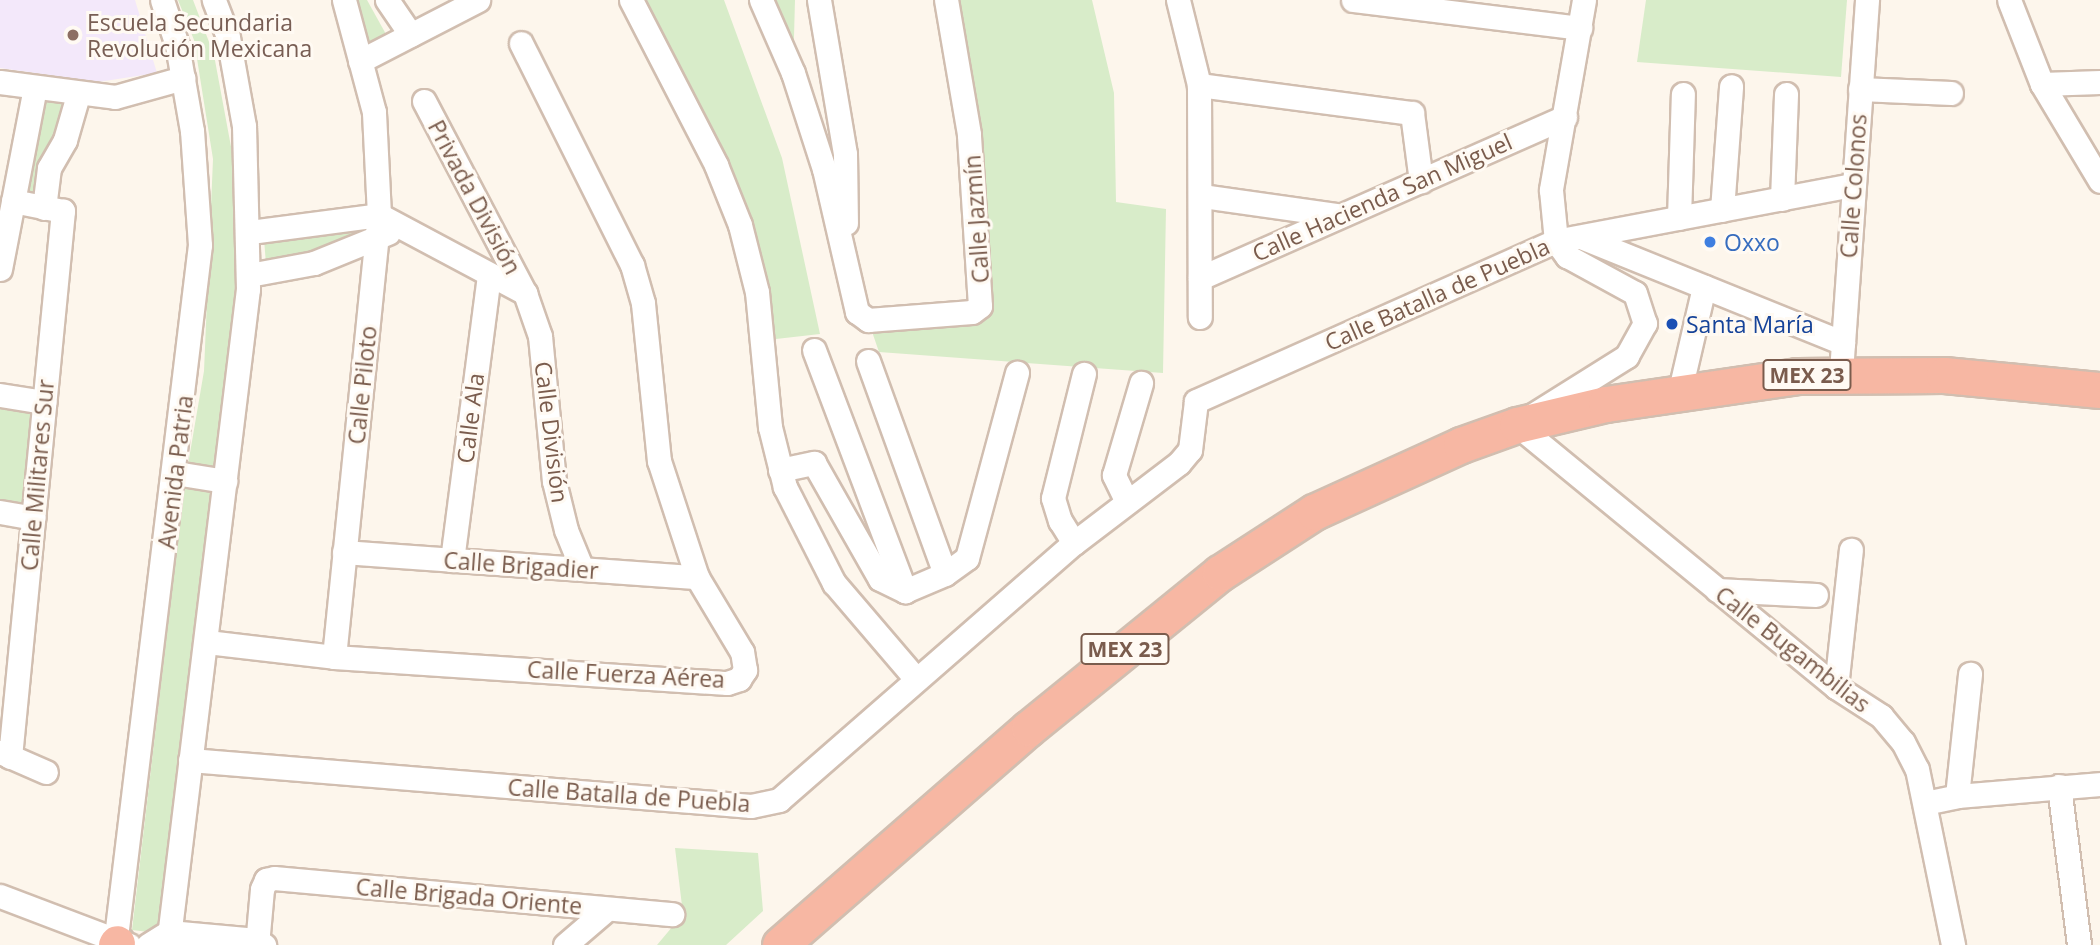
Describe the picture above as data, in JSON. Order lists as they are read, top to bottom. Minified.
{"streets":{"highway":["MEX 23"],"street":["Calle Colonos","Privada División","Calle Hacienda San Miguel","Calle Jazmín","Calle Batalla de Puebla","Calle Piloto","Calle Ala","Calle División","Avenida Patria","Calle Militares Sur","Calle Brigadier","Calle Bugambilias","Calle Fuerza Aérea","Calle Brigada Oriente"]},"crossings":[["Calle Colonos","Calle Batalla de Puebla"],["Calle Colonos","MEX 23"],["Privada División","Calle División"],["MEX 23","Calle Bugambilias"],["Calle Piloto","Calle Brigadier"],["Calle Piloto","Calle Fuerza Aérea"],["Calle Ala","Calle Brigadier"],["Calle División","Calle Brigadier"],["Calle Brigadier","Calle Fuerza Aérea"]],"places":["Escuela Secundaria Revolución Mexicana","Oxxo","Santa María"]}
